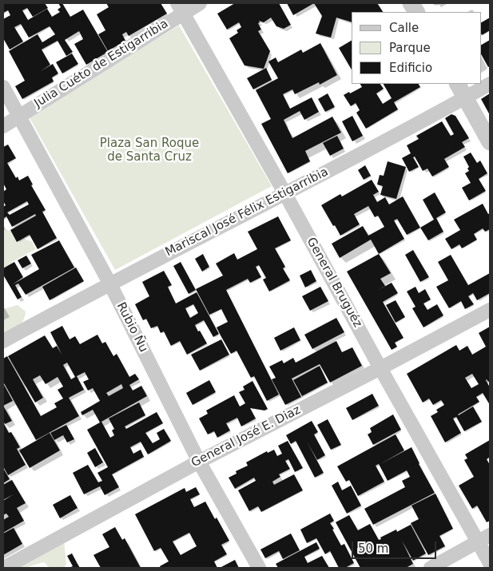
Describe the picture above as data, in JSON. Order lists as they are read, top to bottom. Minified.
{"streets":{"street":["Julia Cuéto de Estigarribia","Mariscal José Félix Estigarribia","General Bruguéz","Rubio Ñu","General José E. Diaz"]},"crossings":[["Julia Cuéto de Estigarribia","General Bruguéz"],["Julia Cuéto de Estigarribia","Rubio Ñu"],["Mariscal José Félix Estigarribia","General Bruguéz"],["Mariscal José Félix Estigarribia","Rubio Ñu"],["General Bruguéz","General José E. Diaz"],["Rubio Ñu","General José E. Diaz"]],"parks":["Plaza San Roque de Santa Cruz"],"legend":["Calle","Parque","Edificio"],"scale_bar":"50 m"}
